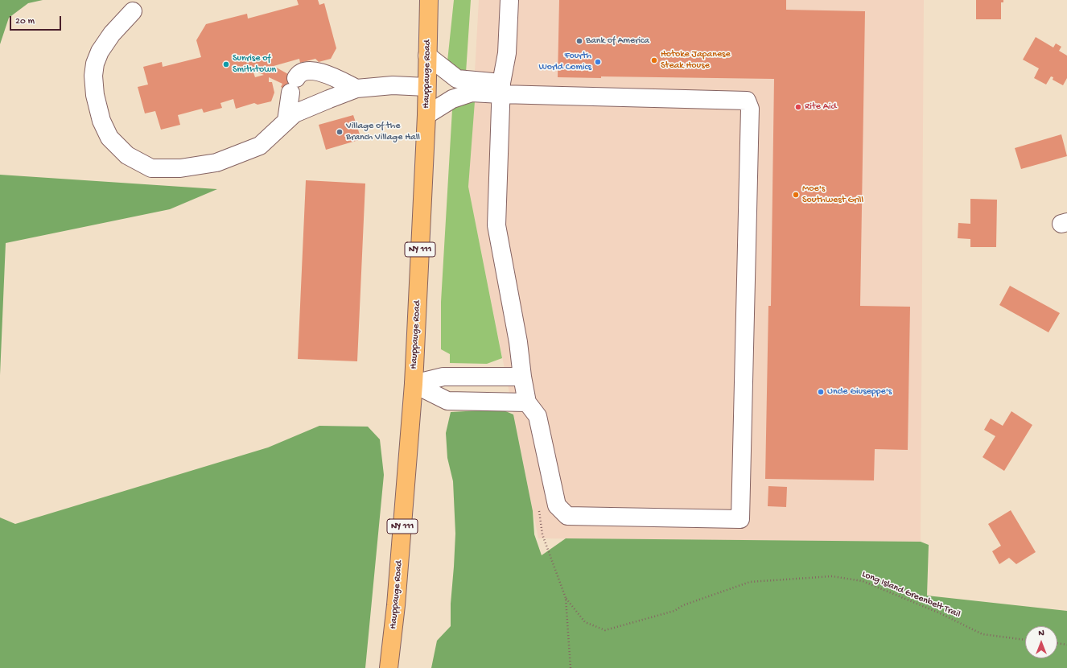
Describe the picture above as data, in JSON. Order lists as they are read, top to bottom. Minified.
{"streets":{"main road":["Hauppauge Road","NY 111"],"path":["Long Island Greenbelt Trail"]},"places":["Bank of America","Hotoke Japanese Steak House","Fourth World Comics","Sunrise of Smithtown","Rite Aid","Village of the Branch Village Hall","Moe's Southwest Grill","Uncle Giuseppe's"],"scale_bar":"20 m","north":"top"}
